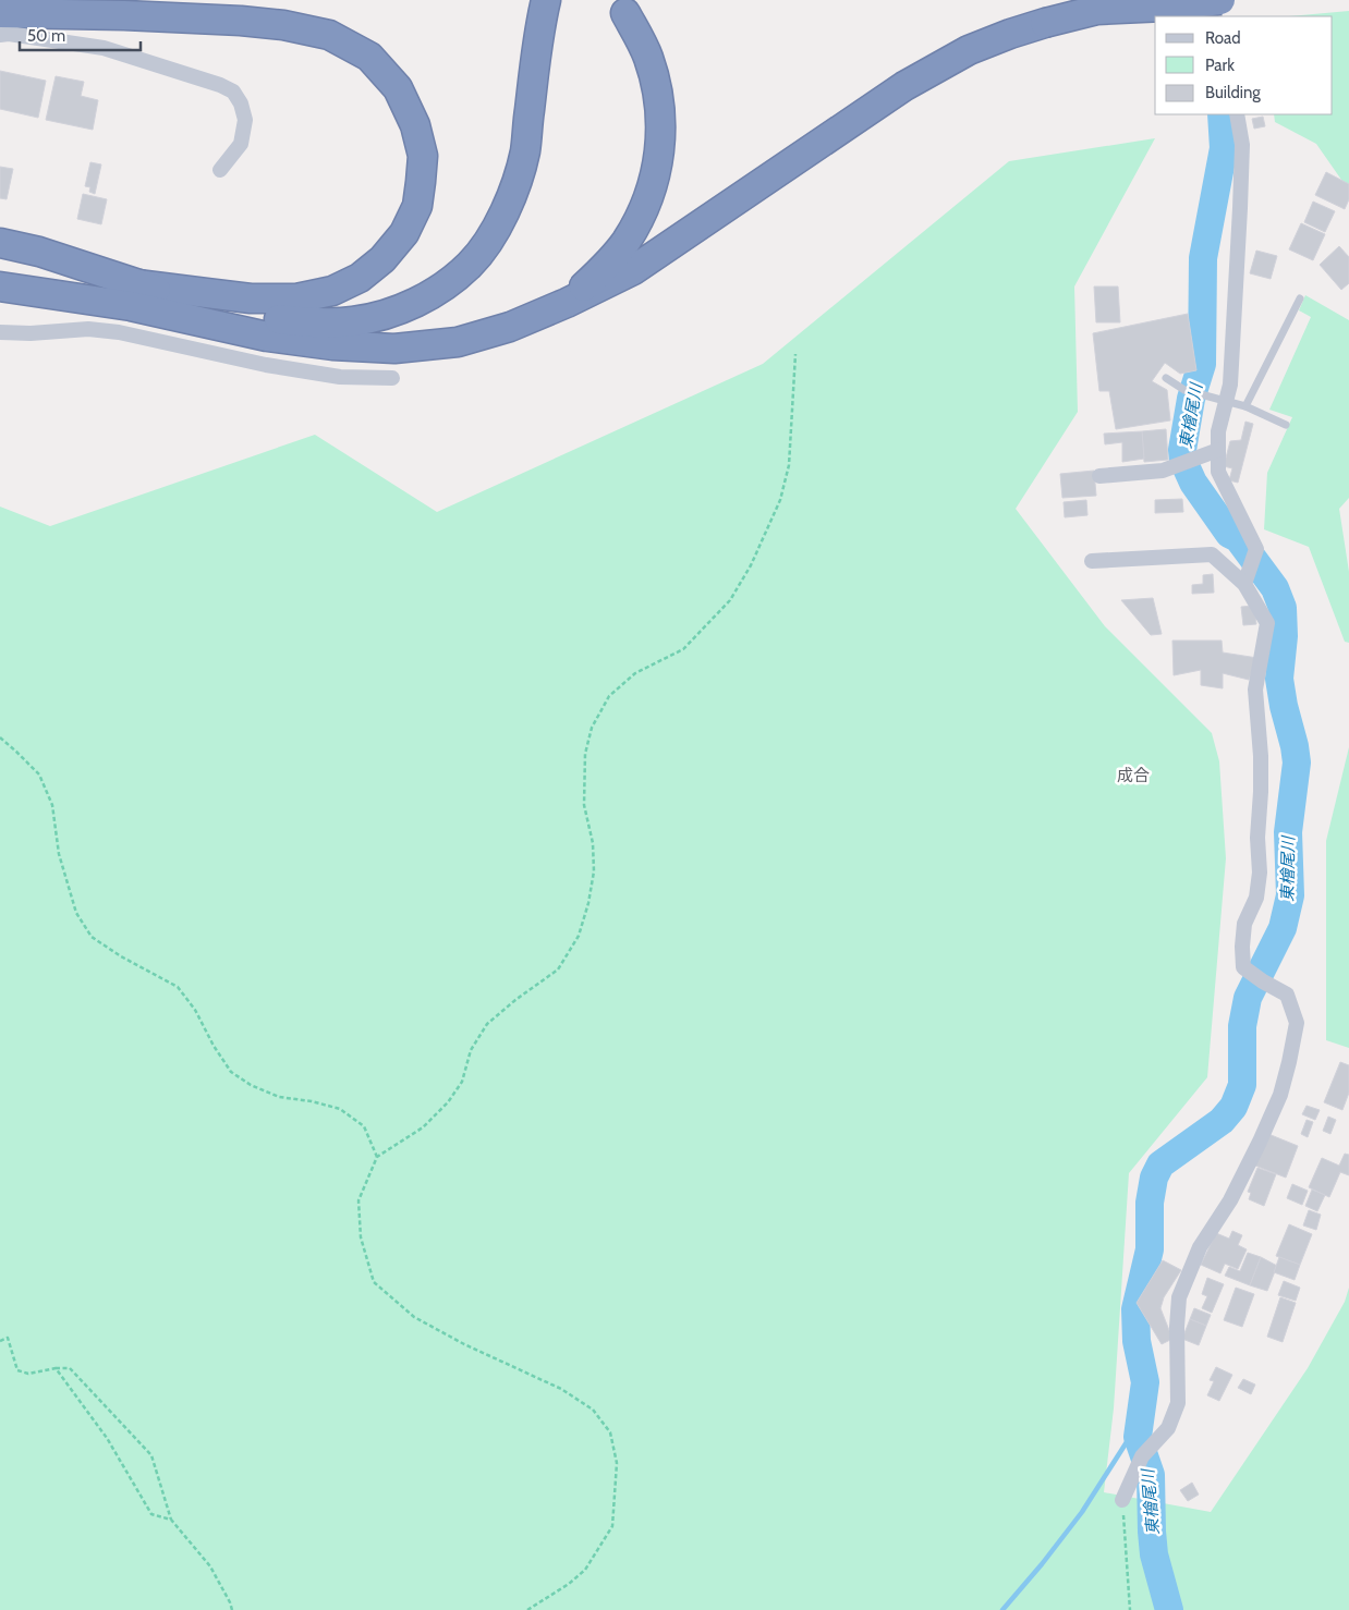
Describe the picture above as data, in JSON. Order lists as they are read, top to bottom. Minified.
{"districts":["成合"],"water":["東檜尾川"],"legend":["Road","Park","Building"],"scale_bar":"50 m"}
